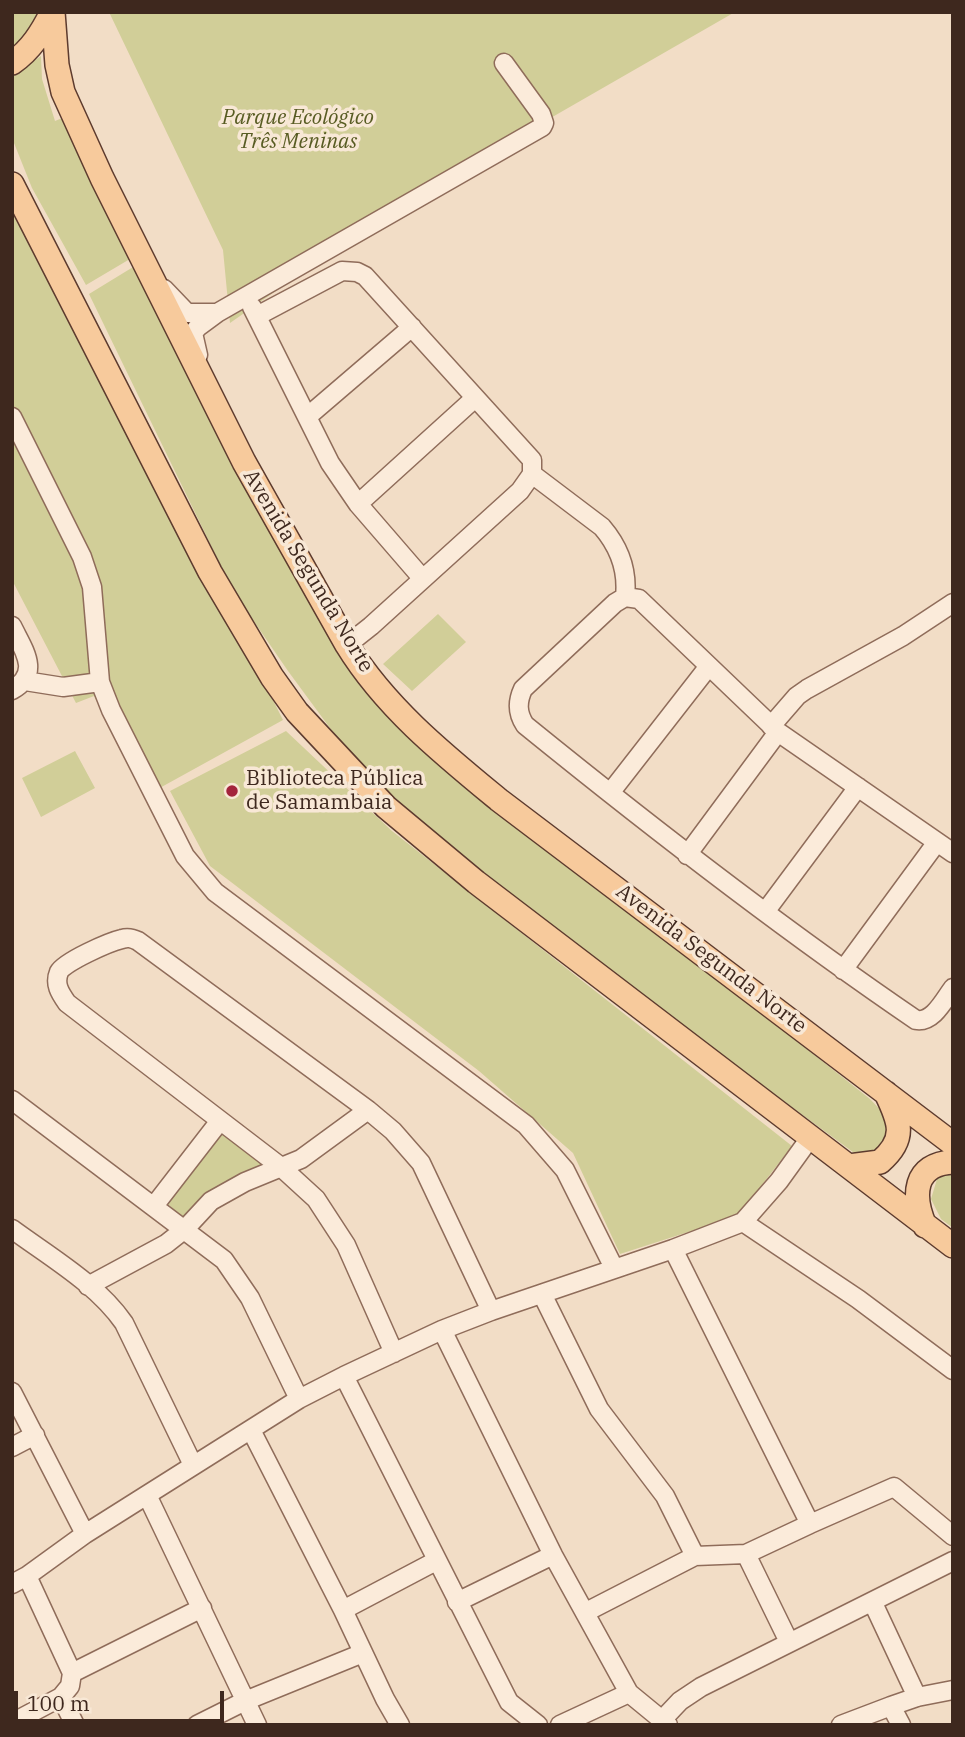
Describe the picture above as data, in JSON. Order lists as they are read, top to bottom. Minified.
{"streets":{"main road":["Avenida Segunda Norte"]},"parks":["Parque Ecológico Três Meninas"],"places":["Biblioteca Pública de Samambaia"],"scale_bar":"100 m"}
